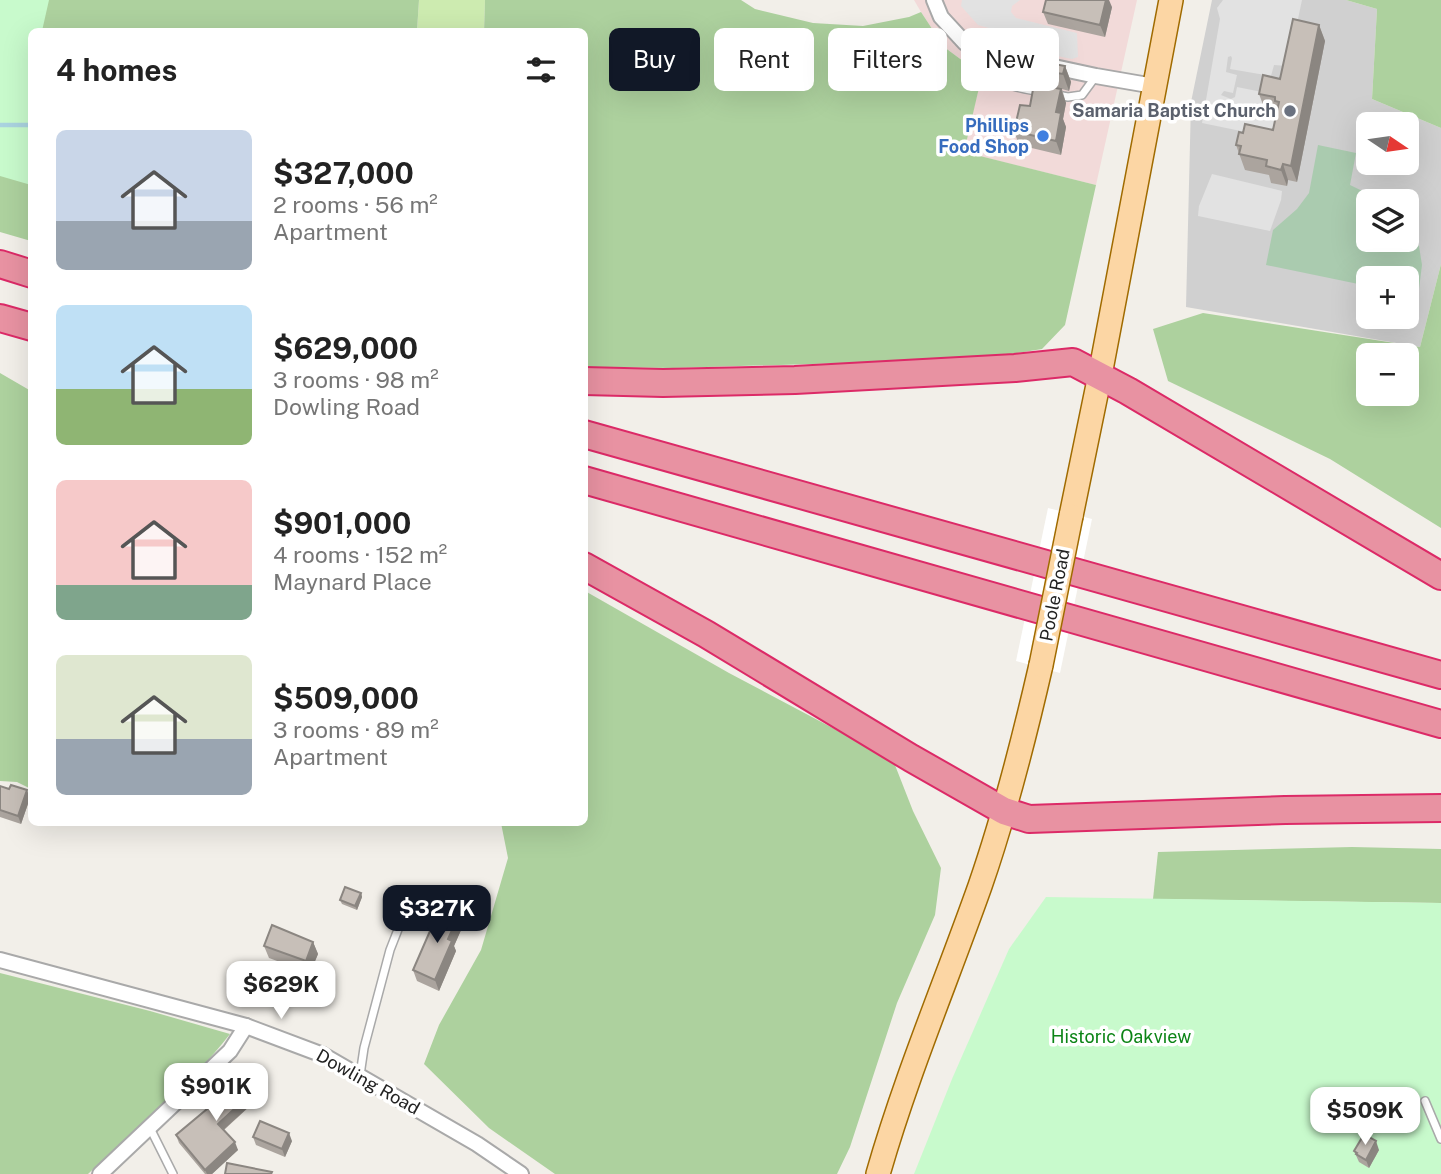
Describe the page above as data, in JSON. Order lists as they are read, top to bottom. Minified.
{"streets":{"main road":["Poole Road"],"street":["Dowling Road"]},"parks":["Historic Oakview"],"places":["Samaria Baptist Church","Phillips Food Shop"],"north":"right","page":{"chip":["Buy","Rent","Filters","New"],"heading":"4 homes","map_buttons":["+","−"],"list":[{"name":"$327,000","note":"2 rooms · 56 m² · Apartment"},{"name":"$629,000","note":"3 rooms · 98 m² · Dowling Road"},{"name":"$901,000","note":"4 rooms · 152 m² · Maynard Place"},{"name":"$509,000","note":"3 rooms · 89 m² · Apartment"}],"price":["$327K","$629K","$901K","$509K"]}}
